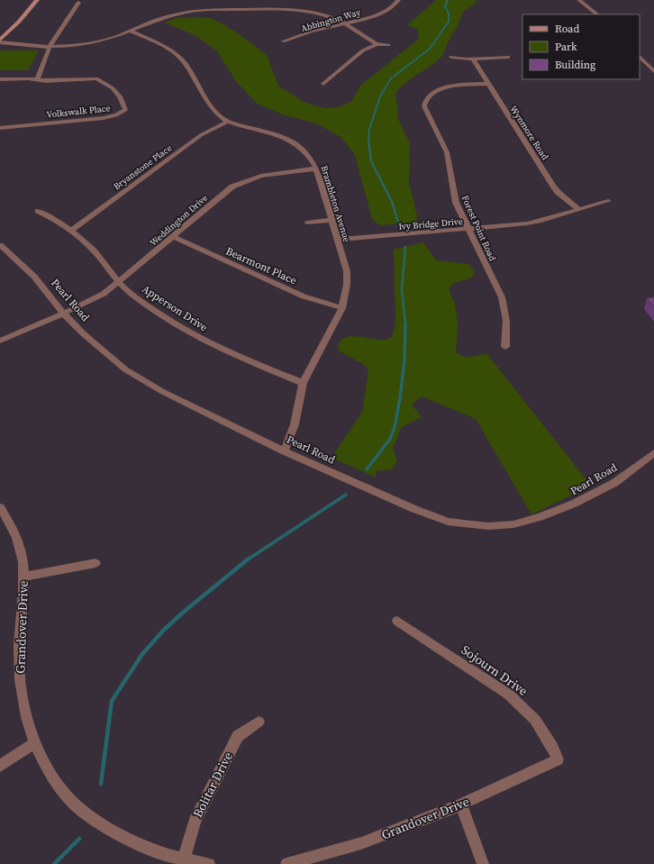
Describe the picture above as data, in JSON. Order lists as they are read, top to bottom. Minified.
{"streets":{"street":["Abbington Way","Volkswalk Place","Wynmore Road","Bryanstone Place","Brambleton Avenue","Weddington Drive","Ivy Bridge Drive","Forest Point Road","Bearmont Place","Pearl Road","Apperson Drive","Grandover Drive","Sojourn Drive","Bolitar Drive"]},"crossings":[["Wynmore Road","Ivy Bridge Drive"],["Wynmore Road","Forest Point Road"],["Bryanstone Place","Brambleton Avenue"],["Bryanstone Place","Apperson Drive"],["Brambleton Avenue","Weddington Drive"],["Brambleton Avenue","Ivy Bridge Drive"],["Brambleton Avenue","Bearmont Place"],["Brambleton Avenue","Pearl Road"],["Brambleton Avenue","Apperson Drive"],["Weddington Drive","Bearmont Place"],["Weddington Drive","Pearl Road"],["Weddington Drive","Apperson Drive"],["Ivy Bridge Drive","Forest Point Road"],["Grandover Drive","Sojourn Drive"],["Grandover Drive","Bolitar Drive"]],"legend":["Road","Park","Building"]}
